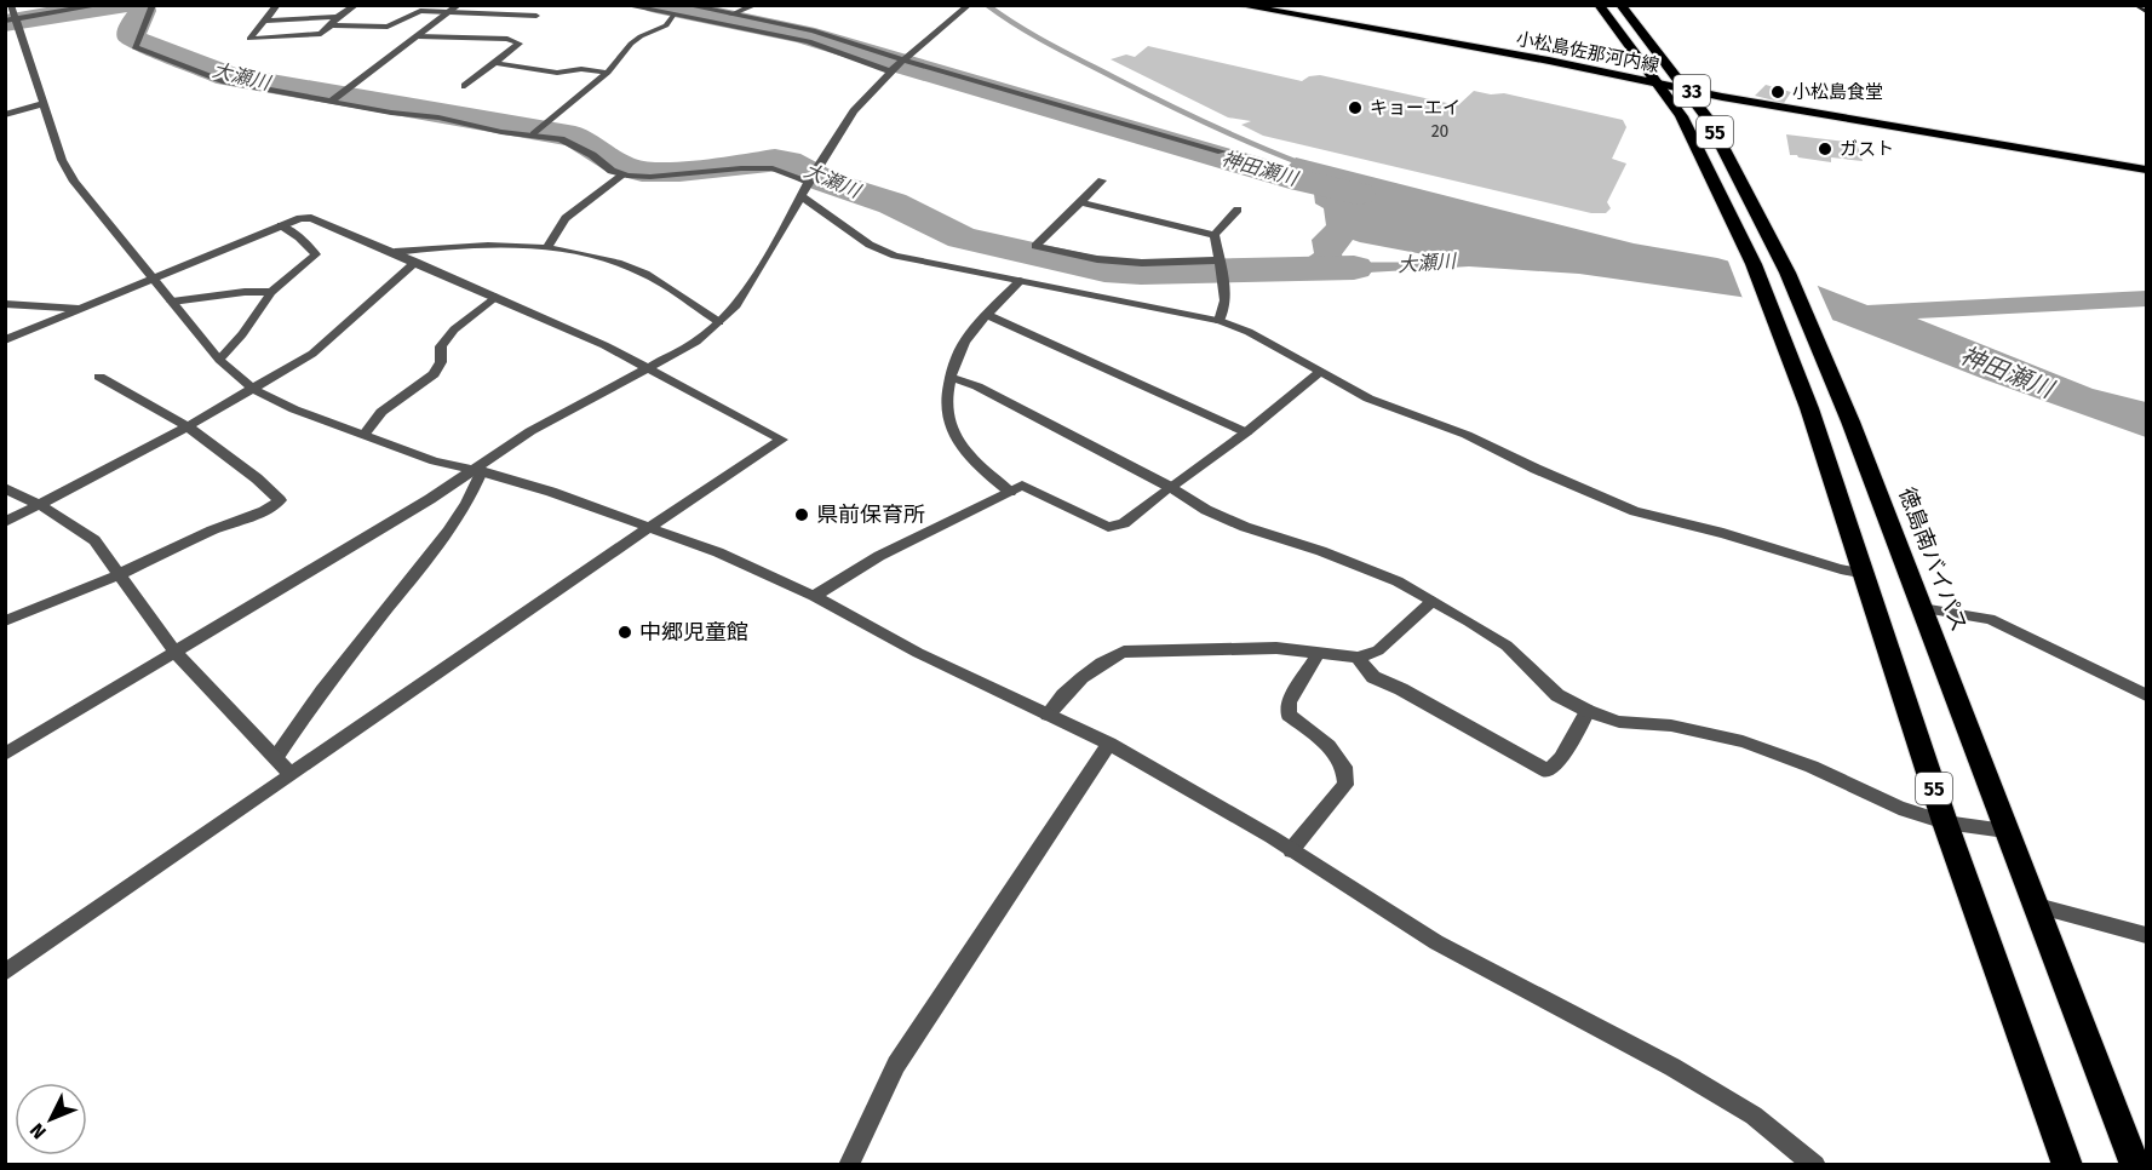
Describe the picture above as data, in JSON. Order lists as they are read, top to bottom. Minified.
{"streets":{"highway":["55","徳島南バイパス"],"main road":["小松島佐那河内線","33"]},"crossings":[["小松島佐那河内線","55"],["小松島佐那河内線","徳島南バイパス"]],"water":["大瀬川","神田瀬川"],"places":["小松島食堂","キョーエイ","ガスト","県前保育所","中郷児童館"],"house_numbers":["20"],"north":"bottom left"}
